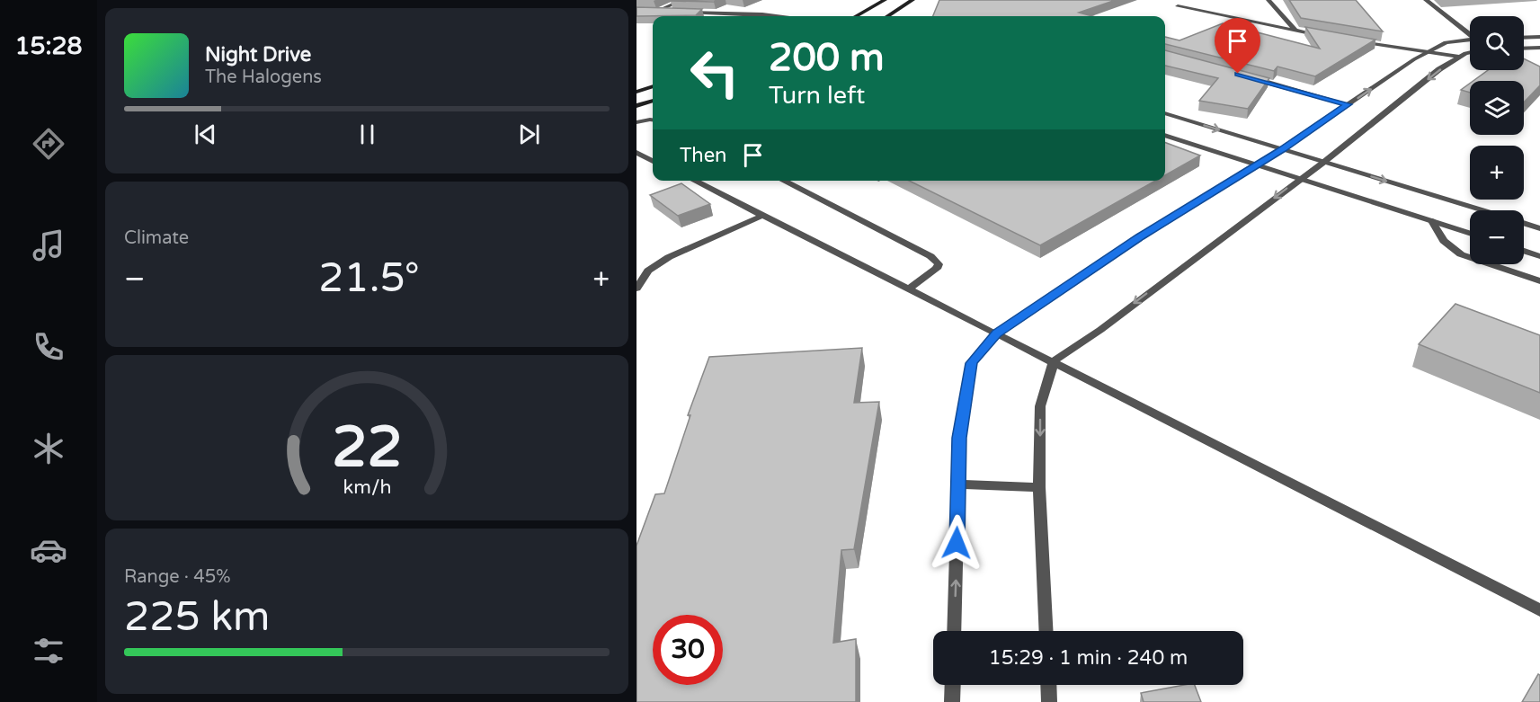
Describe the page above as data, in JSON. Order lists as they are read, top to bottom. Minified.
{"page":{"tabs":"15:28","map_buttons":["+","−"],"turn":["200 m","Turn left"],"song":["Night Drive","The Halogens"],"then":"Then","tile":["Climate",["Range · 45%","225 km"]],"heat":["−","21.5°","+"],"limit":"30","trip":"15:29 · 1 min · 240 m","gauge":["22","km/h"]}}
